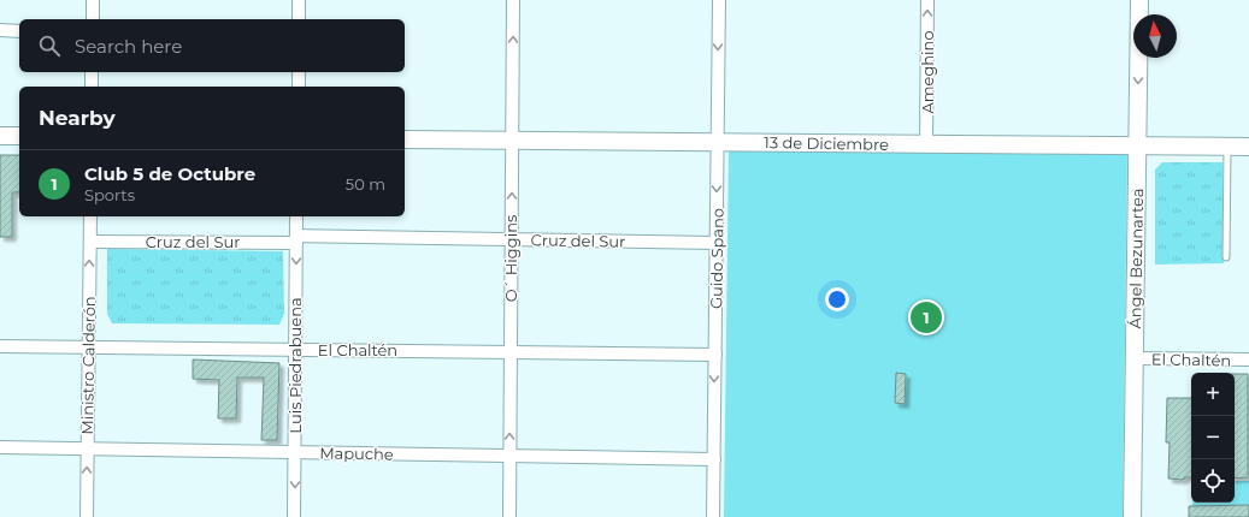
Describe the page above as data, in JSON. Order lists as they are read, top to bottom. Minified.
{"streets":{"street":["Ameghino","13 de Diciembre","Cruz del Sur","O´ Higgins","Guido Spano","Ángel Bezunartea","El Chaltén","Ministro Calderón","Luis Piedrabuena","Mapuche"]},"crossings":[["Ameghino","13 de Diciembre"],["13 de Diciembre","O´ Higgins"],["13 de Diciembre","Guido Spano"],["13 de Diciembre","Ángel Bezunartea"],["Cruz del Sur","O´ Higgins"],["Cruz del Sur","Guido Spano"],["Cruz del Sur","Ministro Calderón"],["Cruz del Sur","Luis Piedrabuena"],["O´ Higgins","El Chaltén"],["O´ Higgins","Mapuche"],["Guido Spano","El Chaltén"],["Guido Spano","Mapuche"],["Ángel Bezunartea","El Chaltén"],["El Chaltén","Ministro Calderón"],["El Chaltén","Luis Piedrabuena"],["Ministro Calderón","Mapuche"],["Luis Piedrabuena","Mapuche"]],"one_way":["Ameghino","O´ Higgins","Guido Spano","Ministro Calderón","Luis Piedrabuena"],"north":"top","page":{"search":"Search here","heading":"Nearby","list":[{"mark":"1","name":"Club 5 de Octubre","note":"Sports","value":"50 m"}],"pins":"1","map_buttons":["+","−"]}}
